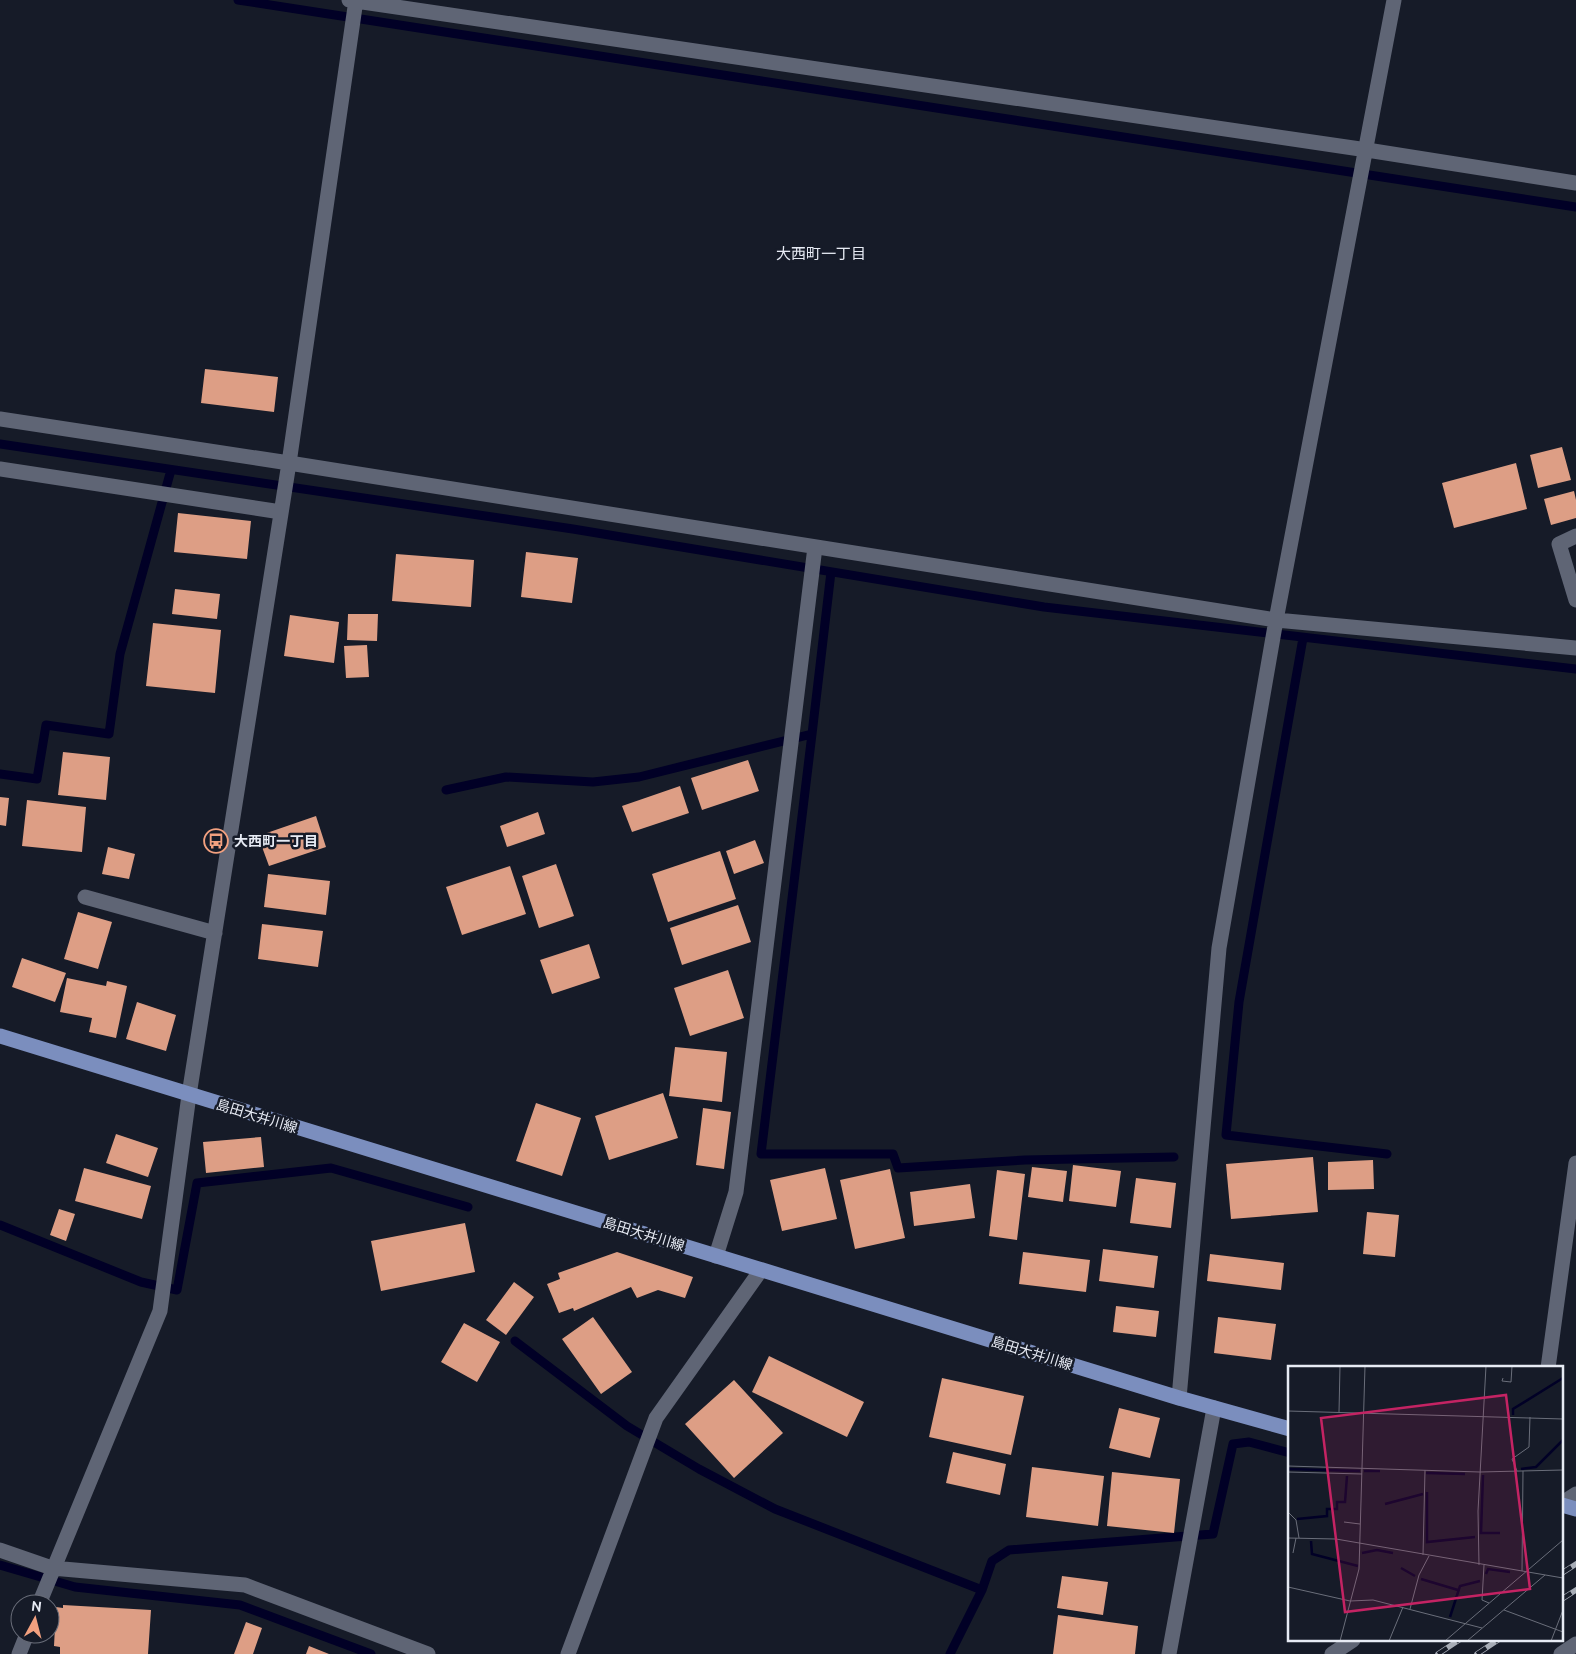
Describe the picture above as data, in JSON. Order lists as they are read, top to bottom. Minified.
{"streets":{"main road":["島田大井川線"]},"districts":["大西町一丁目"],"places":{"bus stop":["大西町一丁目"]},"north":"top"}
